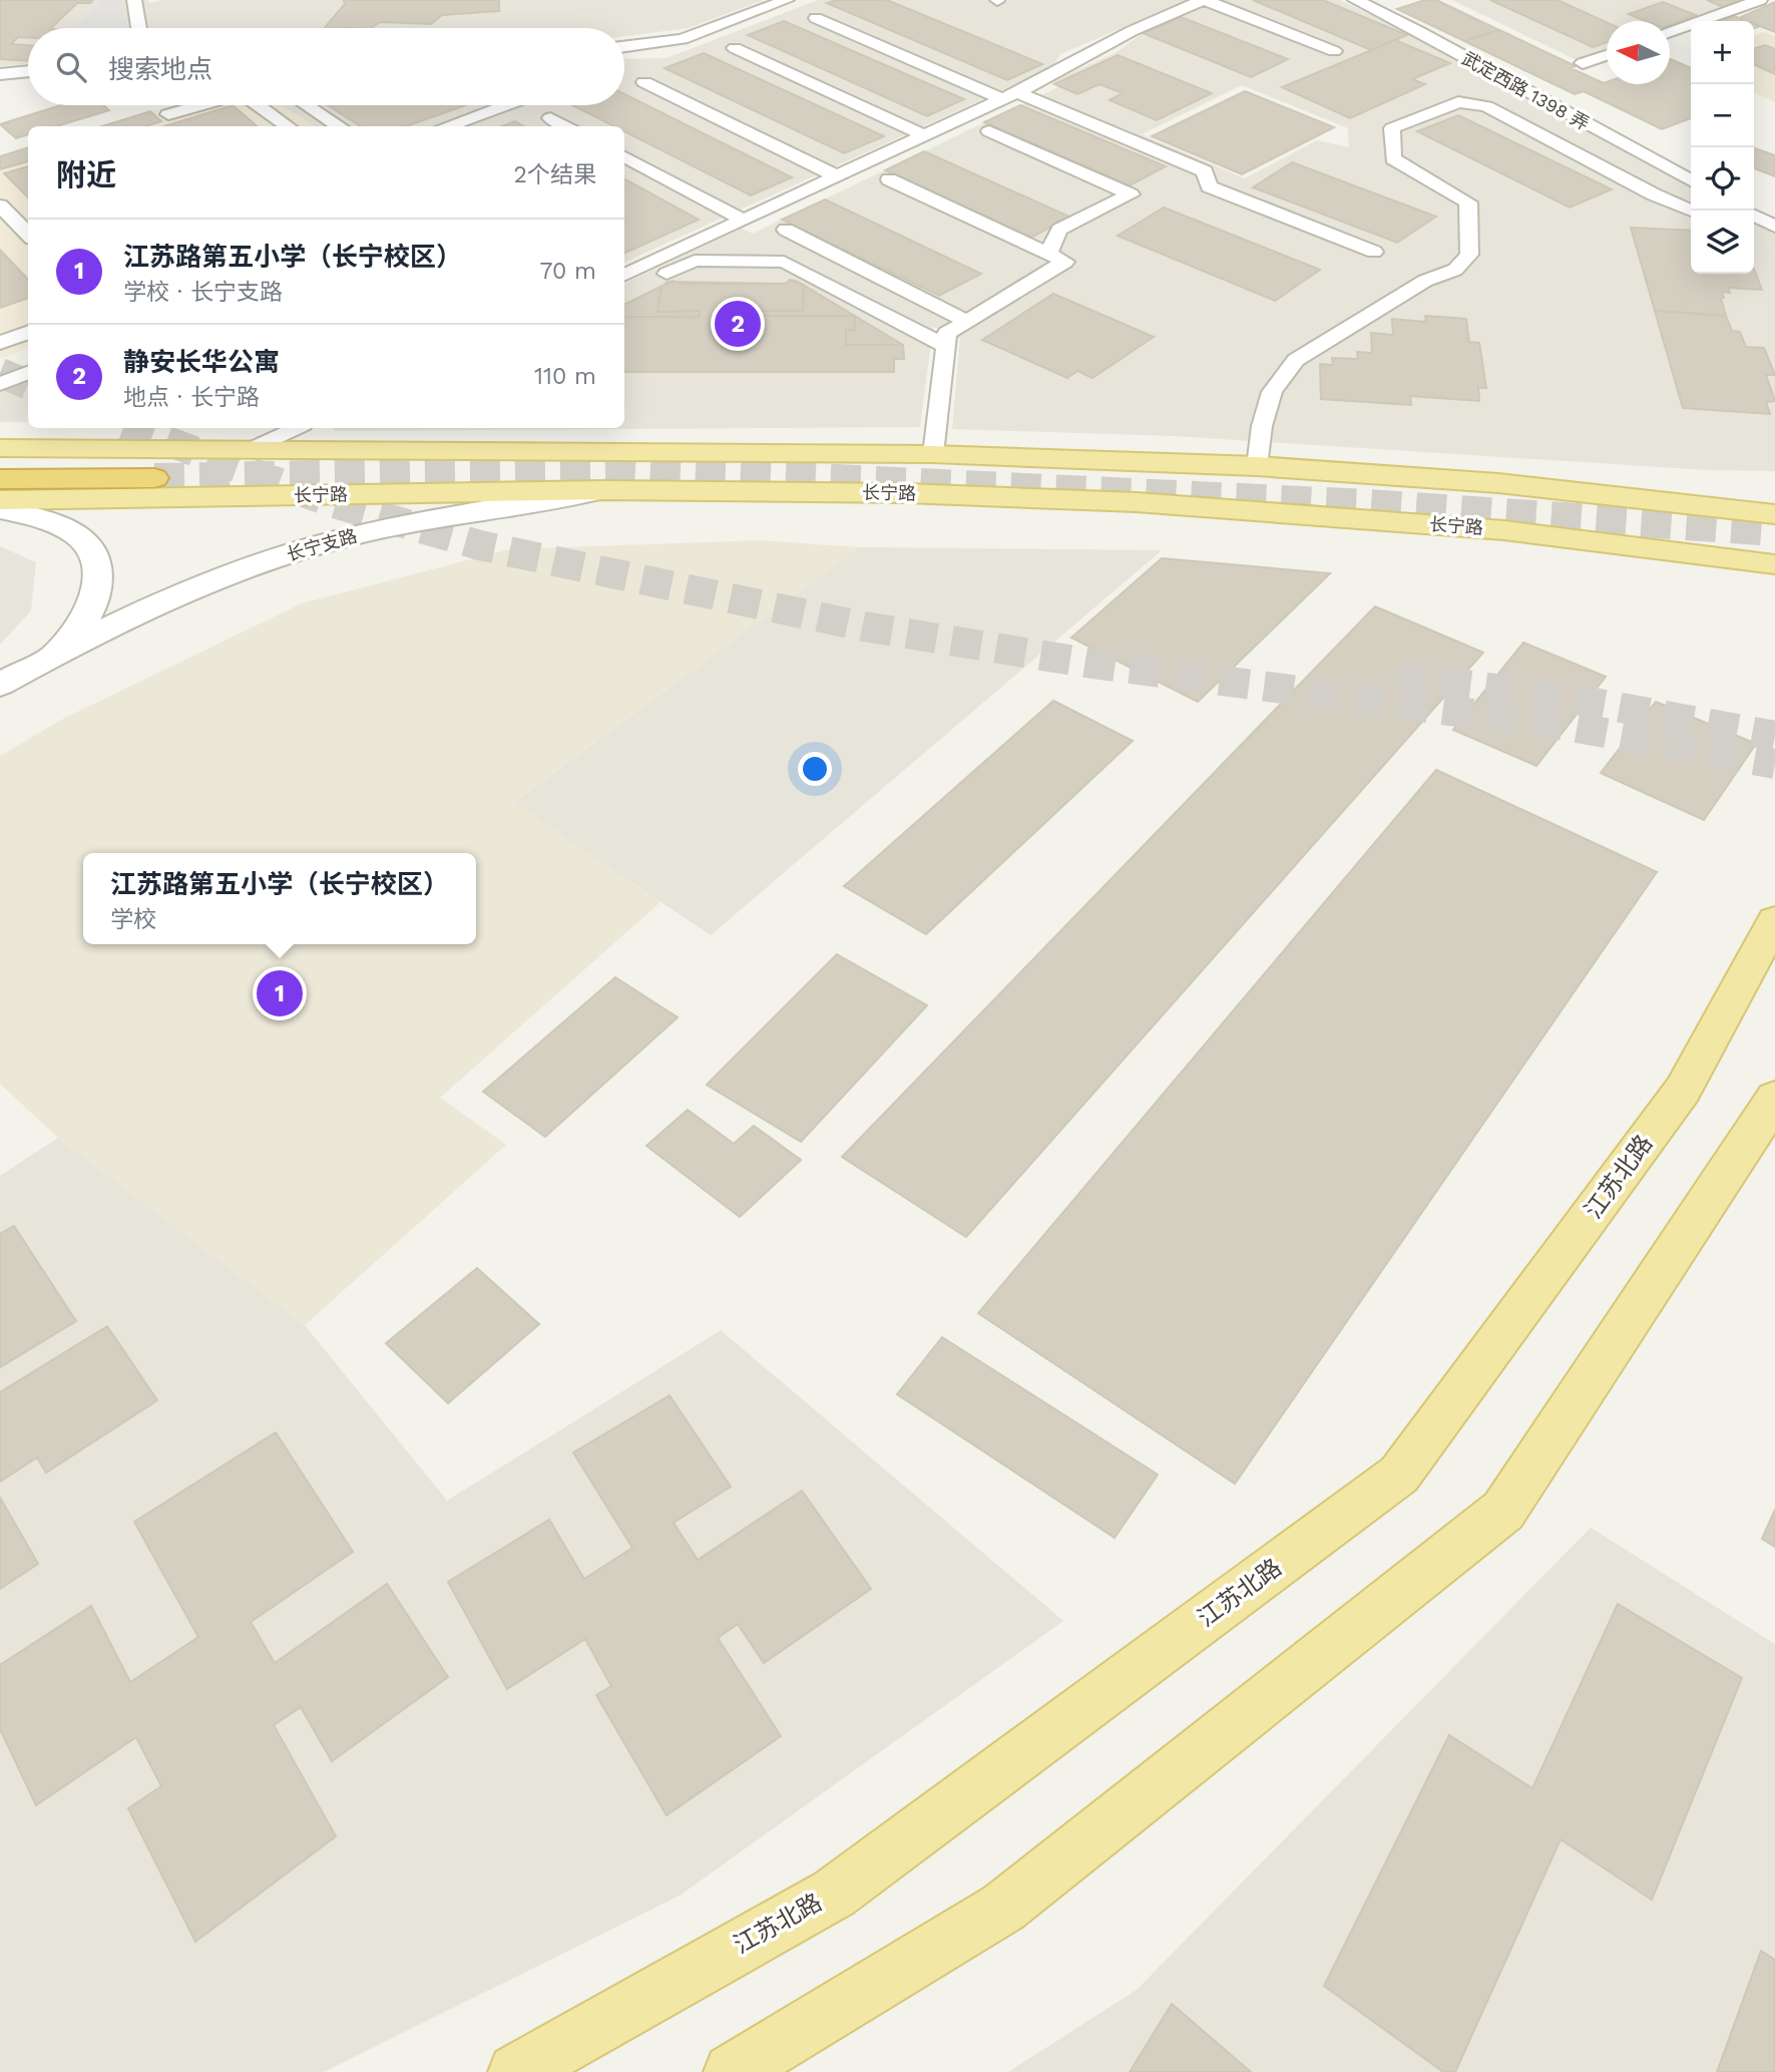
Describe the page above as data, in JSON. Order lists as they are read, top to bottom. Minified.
{"streets":{"main road":["长宁路","江苏北路"],"street":["长宁支路"],"lane":["武定西路 1398 弄"]},"crossings":[["长宁路","长宁支路"]],"north":"left","page":{"map_buttons":["+","−"],"search":"搜索地点","heading":["附近","2个结果"],"list":[{"mark":"1","name":"江苏路第五小学（长宁校区）","note":"学校 · 长宁支路","value":"70 m"},{"mark":"2","name":"静安长华公寓","note":"地点 · 长宁路","value":"110 m"}],"pins":["2","1"],"popup":["江苏路第五小学（长宁校区）","学校"]}}
